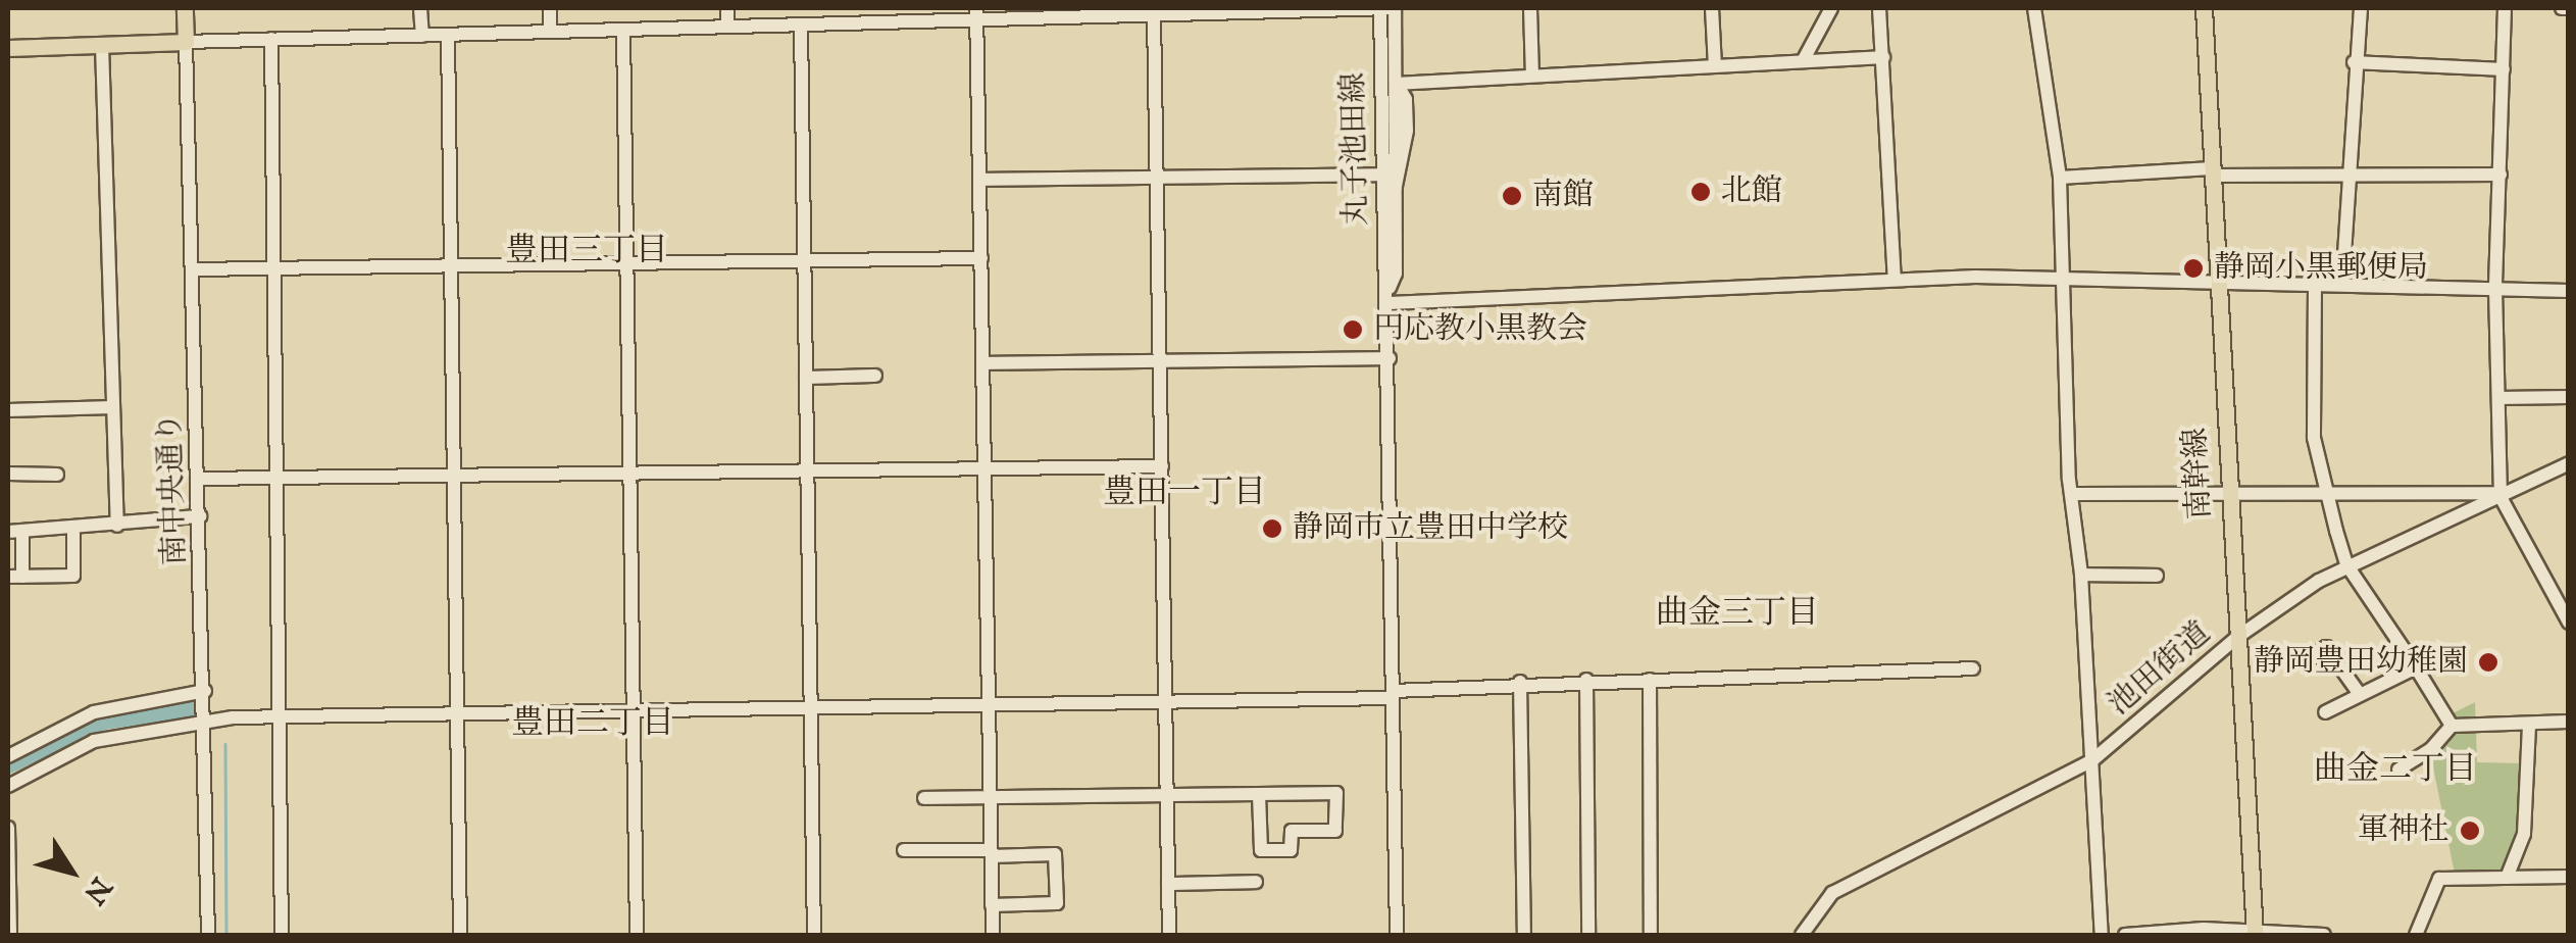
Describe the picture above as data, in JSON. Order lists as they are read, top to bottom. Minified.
{"streets":{"main road":["南幹線"],"street":["丸子池田線","南中央通り","池田街道"]},"crossings":[["南幹線","池田街道"]],"districts":["豊田三丁目","豊田一丁目","曲金三丁目","豊田二丁目","曲金二丁目"],"places":["北館","南館","静岡小黒郵便局","円応教小黒教会","静岡市立豊田中学校","静岡豊田幼稚園","軍神社"],"north":"bottom right"}
